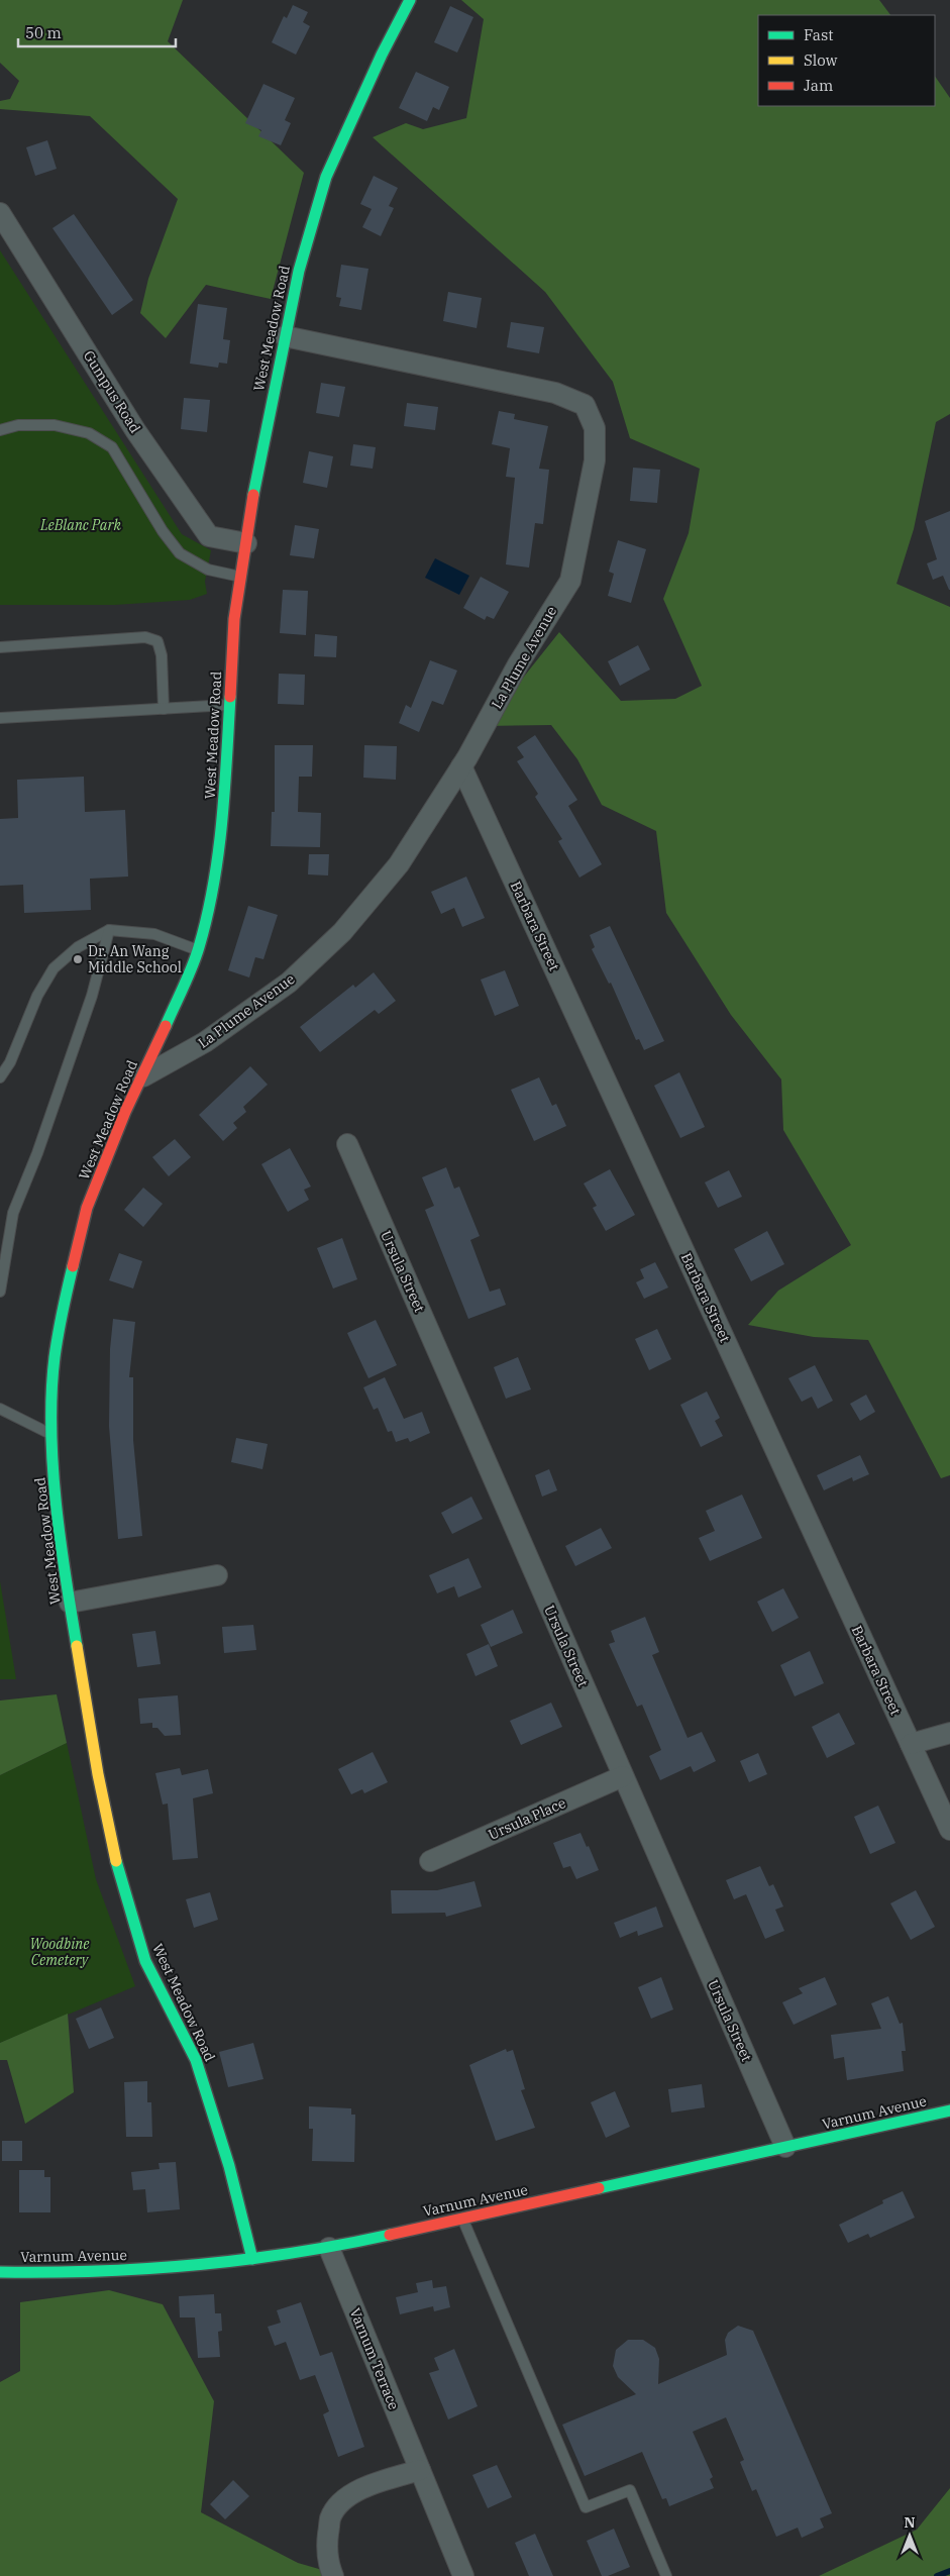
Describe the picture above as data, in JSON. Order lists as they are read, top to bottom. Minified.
{"streets":{"street":["West Meadow Road","Gumpus Road","La Plume Avenue","Barbara Street","Ursula Street","Ursula Place","Varnum Avenue","Varnum Terrace"]},"crossings":[["West Meadow Road","Gumpus Road"],["West Meadow Road","La Plume Avenue"],["West Meadow Road","Varnum Avenue"],["La Plume Avenue","Barbara Street"],["Ursula Street","Ursula Place"],["Ursula Street","Varnum Avenue"],["Varnum Avenue","Varnum Terrace"]],"parks":["LeBlanc Park","Woodbine Cemetery"],"places":["Dr. An Wang Middle School"],"legend":["Fast","Slow","Jam"],"scale_bar":"50 m","north":"top"}
